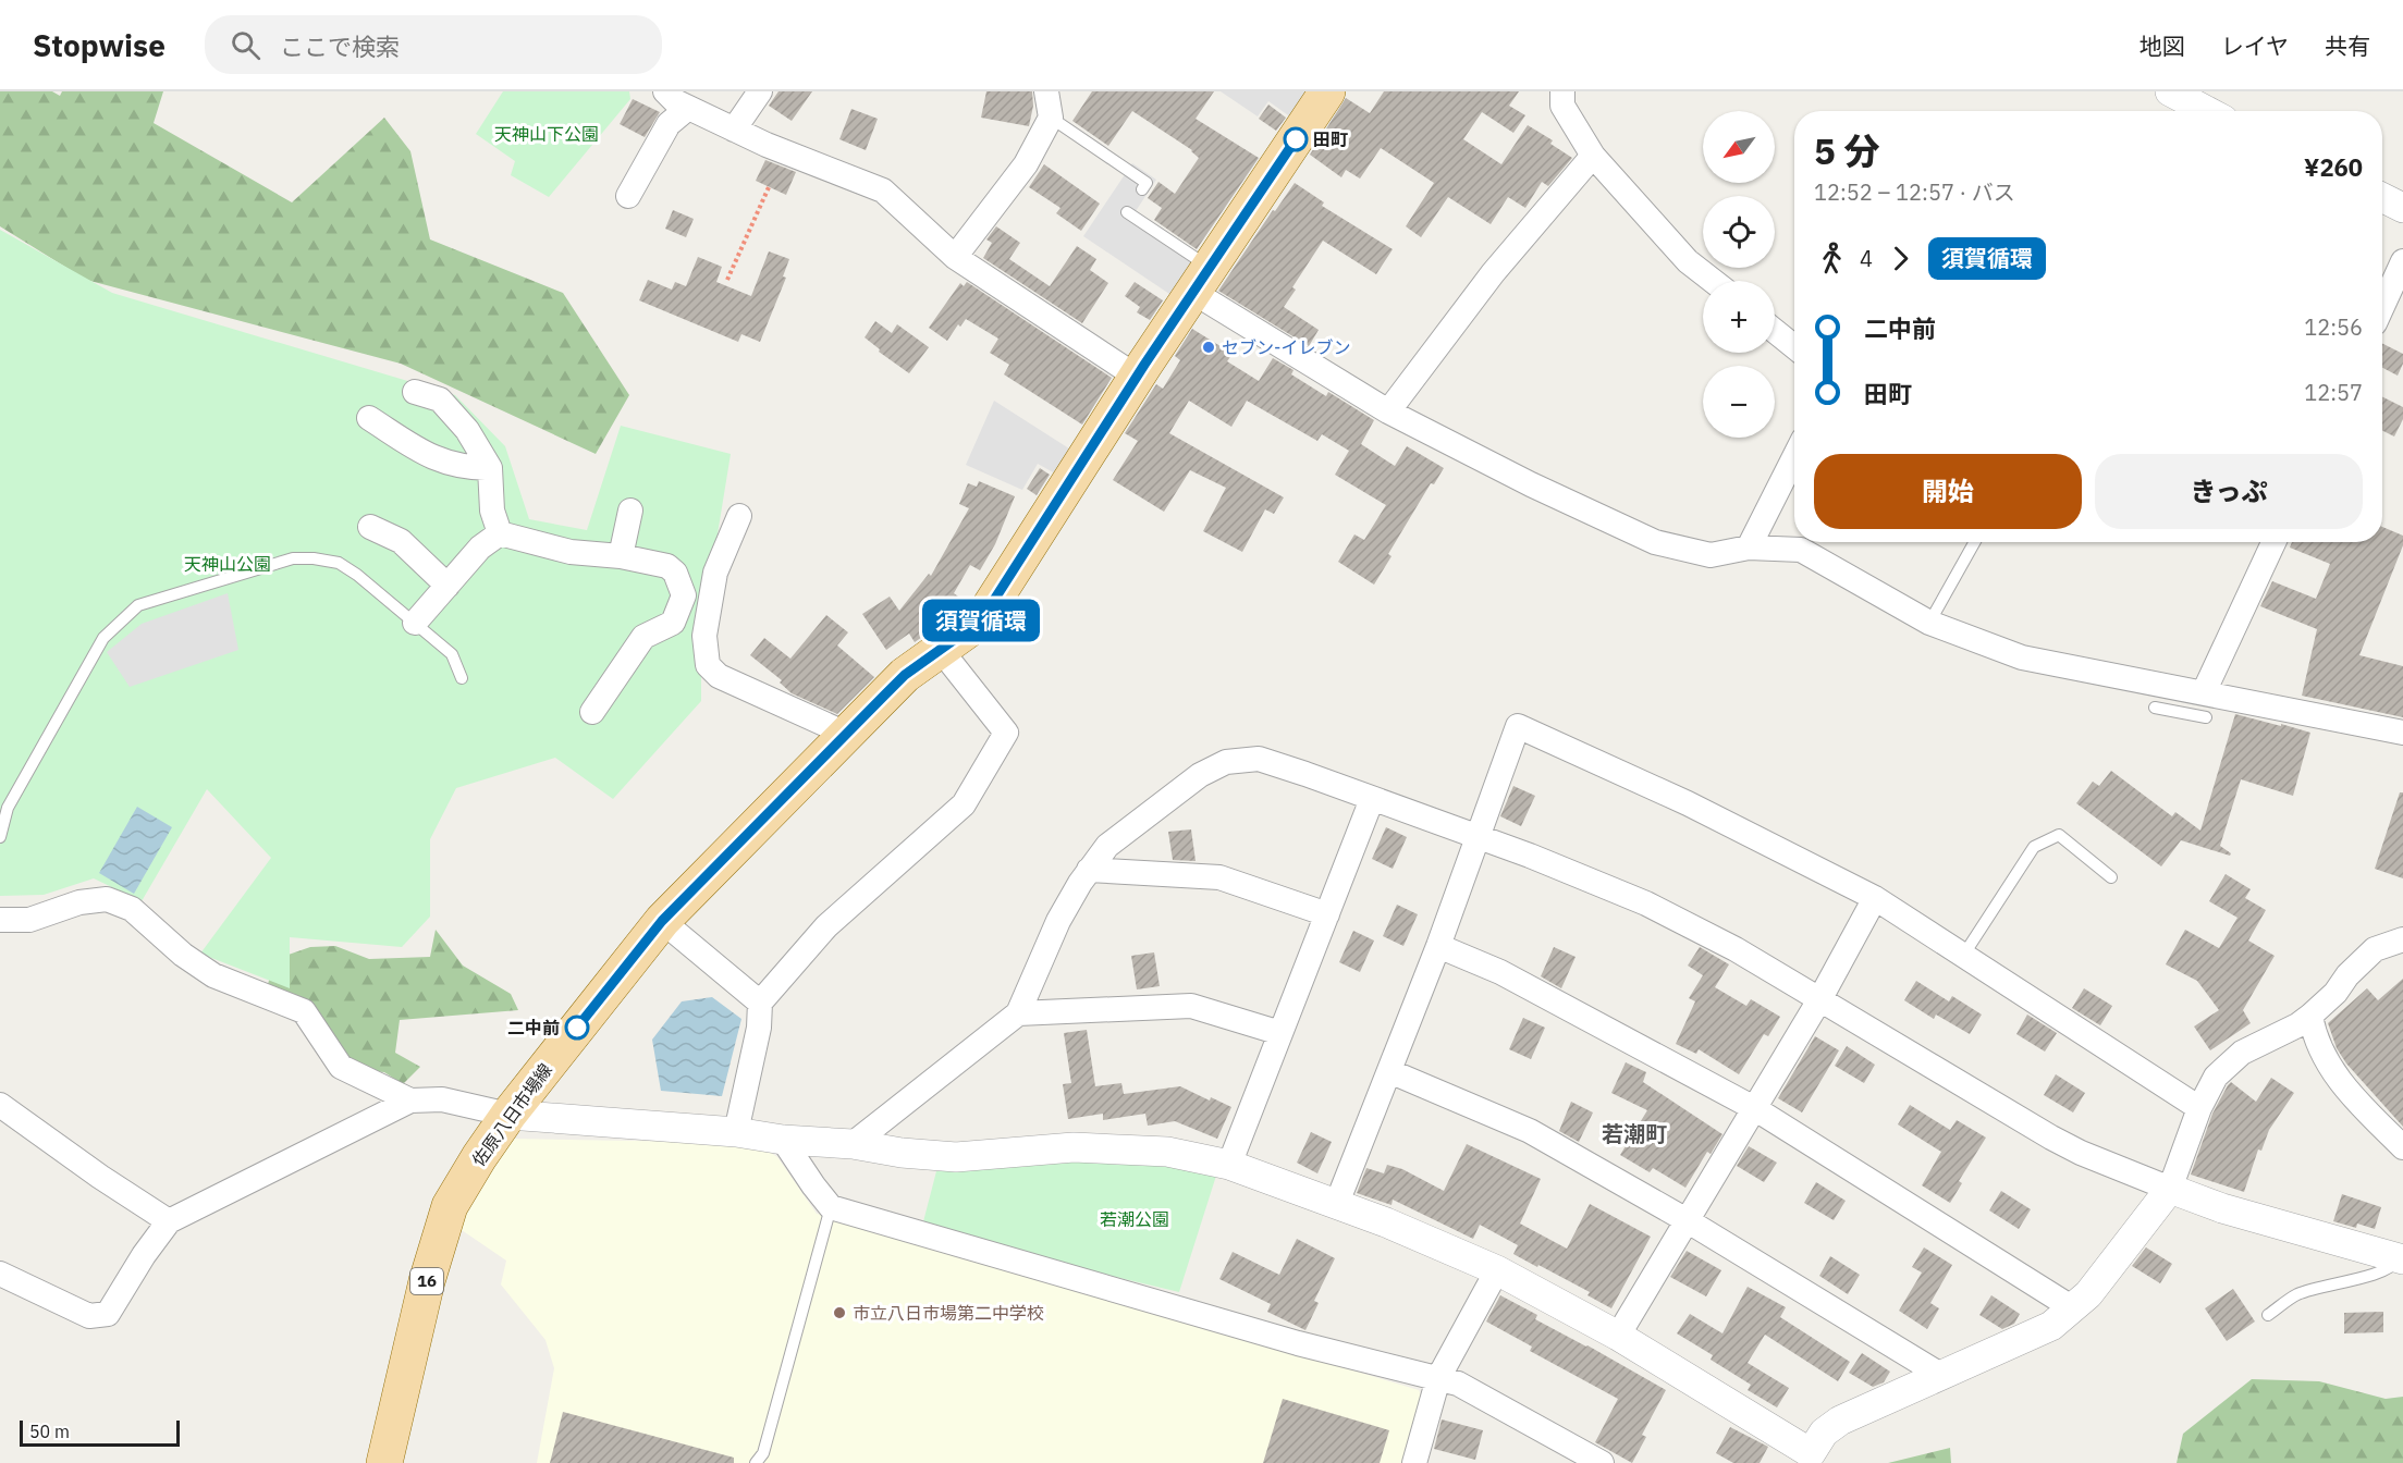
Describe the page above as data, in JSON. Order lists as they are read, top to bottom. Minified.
{"streets":{"main road":["佐原八日市場線","16"]},"districts":["若潮町"],"parks":["天神山下公園","天神山公園","若潮公園"],"places":["田町","セブン-イレブン","二中前","市立八日市場第二中学校"],"lines":["bus line 須賀循環"],"scale_bar":"50 m","north":"bottom left","page":{"header":"Stopwise","search":"ここで検索","nav":["地図","レイヤ","共有"],"on_map":"須賀循環","map_buttons":["+","−"],"heading":["5 分","12:52 – 12:57 · バス","¥260"],"legs":["4","須賀循環"],"list":[{"name":"二中前","value":"12:56"},{"name":"田町","value":"12:57"}],"buttons":["開始","きっぷ"],"scale":"50 m"}}
